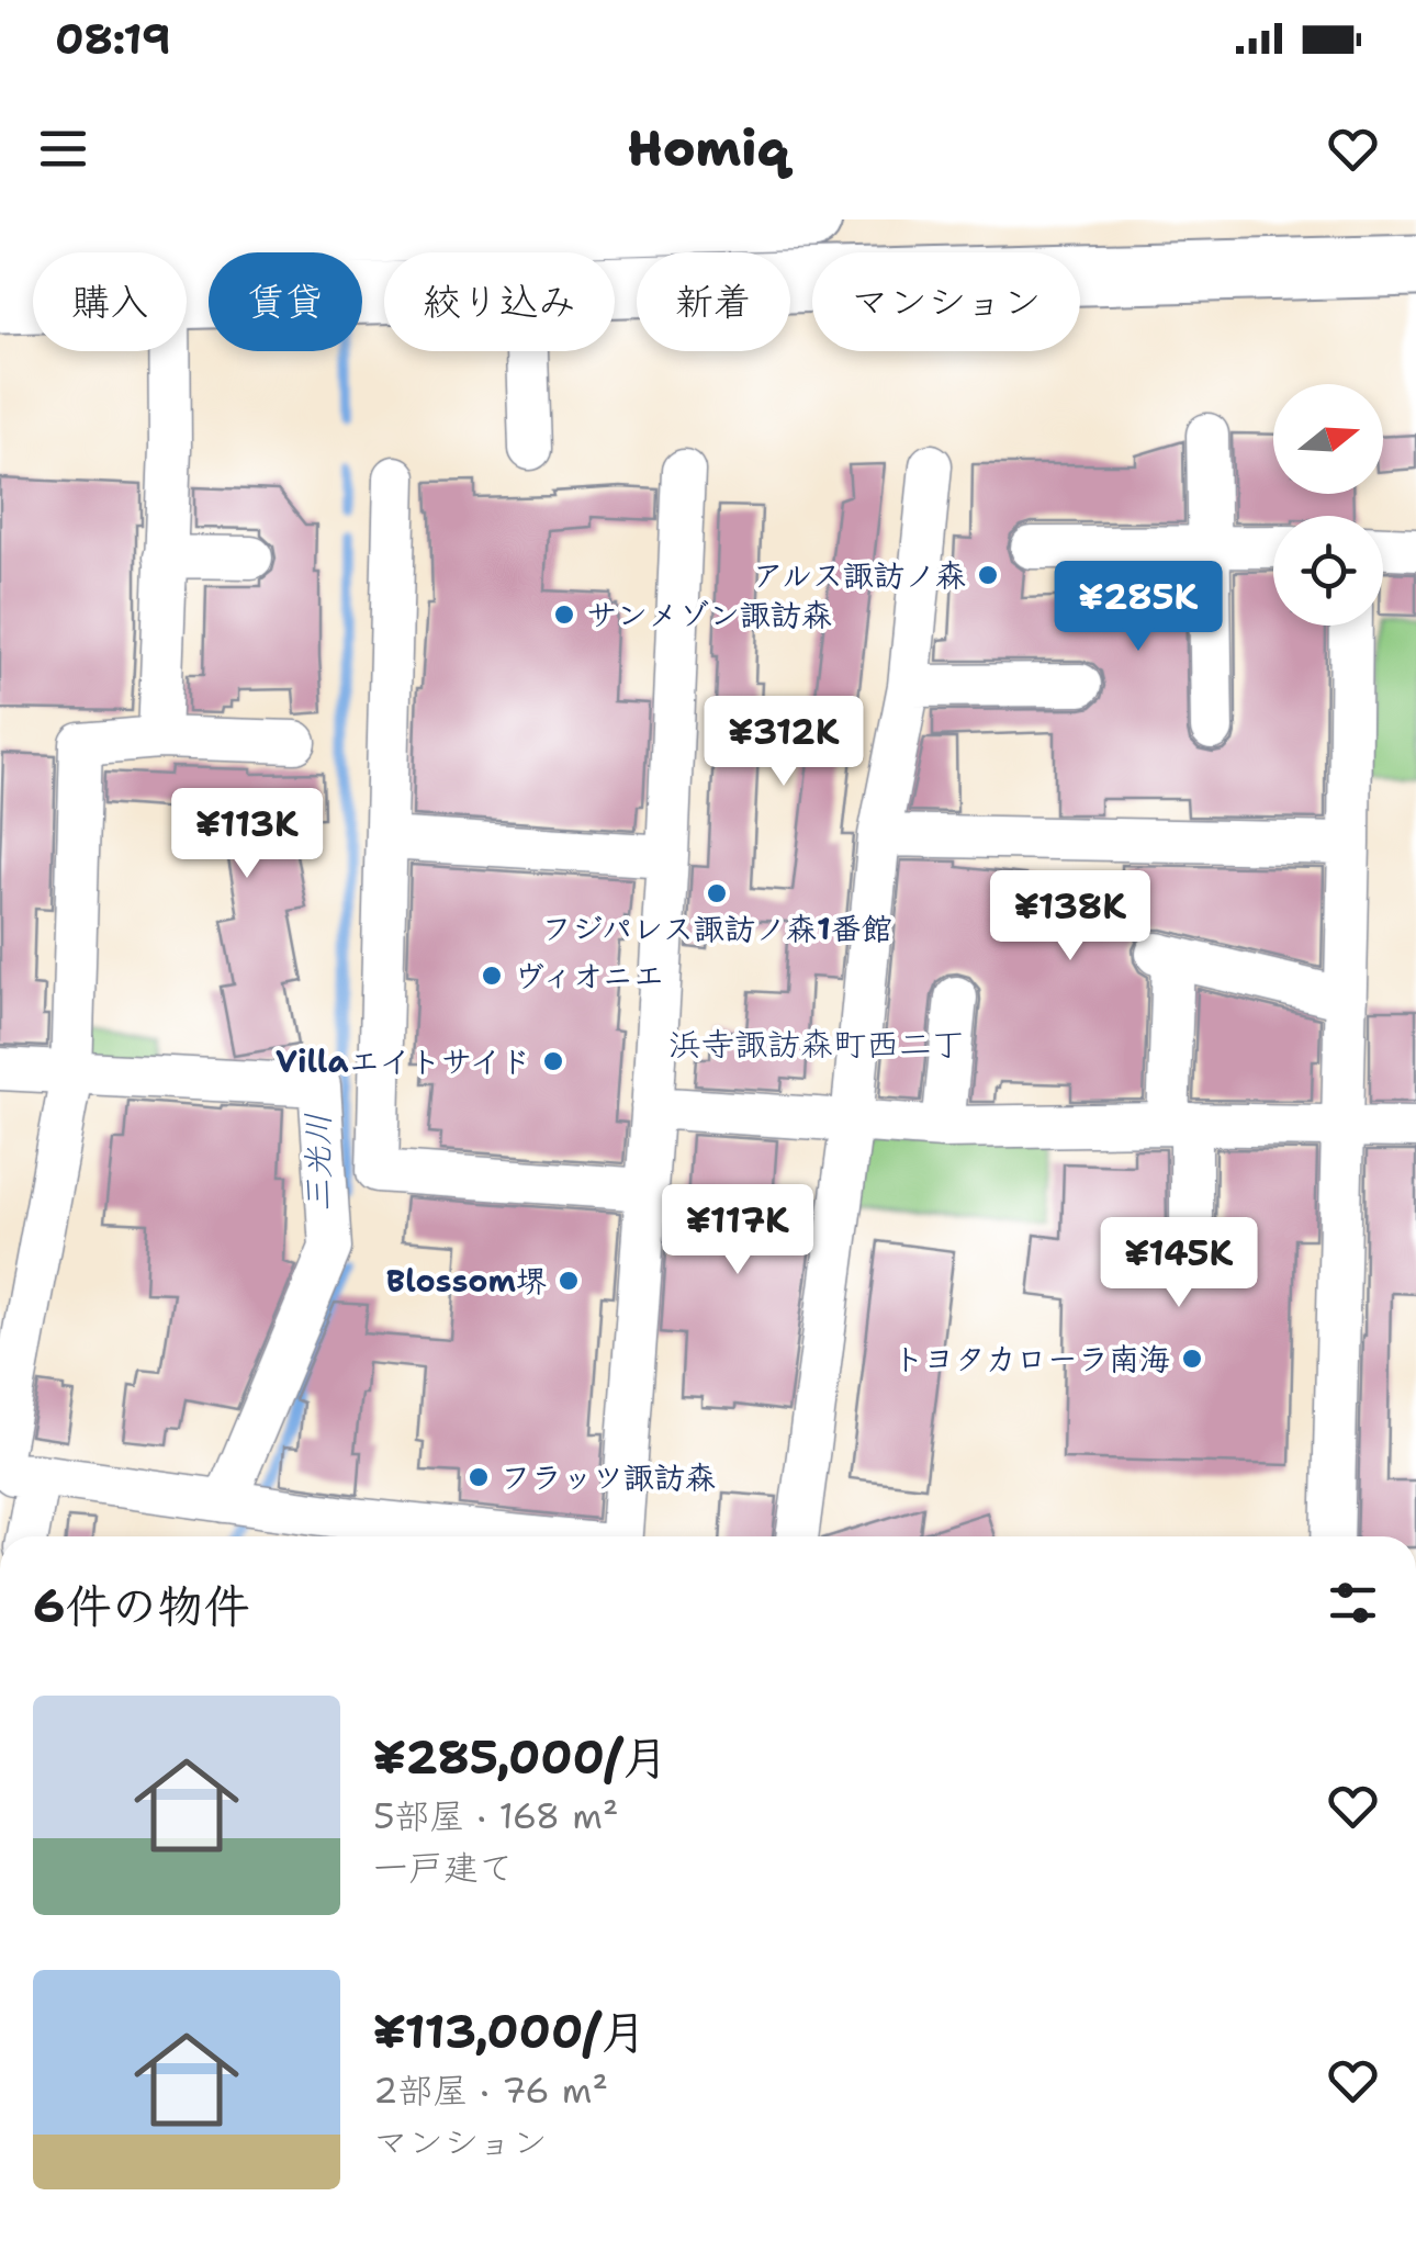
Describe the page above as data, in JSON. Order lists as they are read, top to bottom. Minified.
{"districts":["浜寺諏訪森町西二丁"],"water":["三光川"],"places":["アルス諏訪ノ森","サンメゾン諏訪森","フジパレス諏訪ノ森1番館","ヴィオニエ","Villaエイトサイド","Blossom堺","トヨタカローラ南海","フラッツ諏訪森"],"north":"right","page":{"status":"08:19","header":"Homiq","chip":["購入","賃貸","絞り込み","新着","マンション"],"price":["¥285K","¥312K","¥113K","¥138K","¥117K","¥145K"],"heading":"6件の物件","list":[{"name":"¥285,000/月","note":"5部屋 · 168 m² · 一戸建て"},{"name":"¥113,000/月","note":"2部屋 · 76 m² · マンション"}]}}
